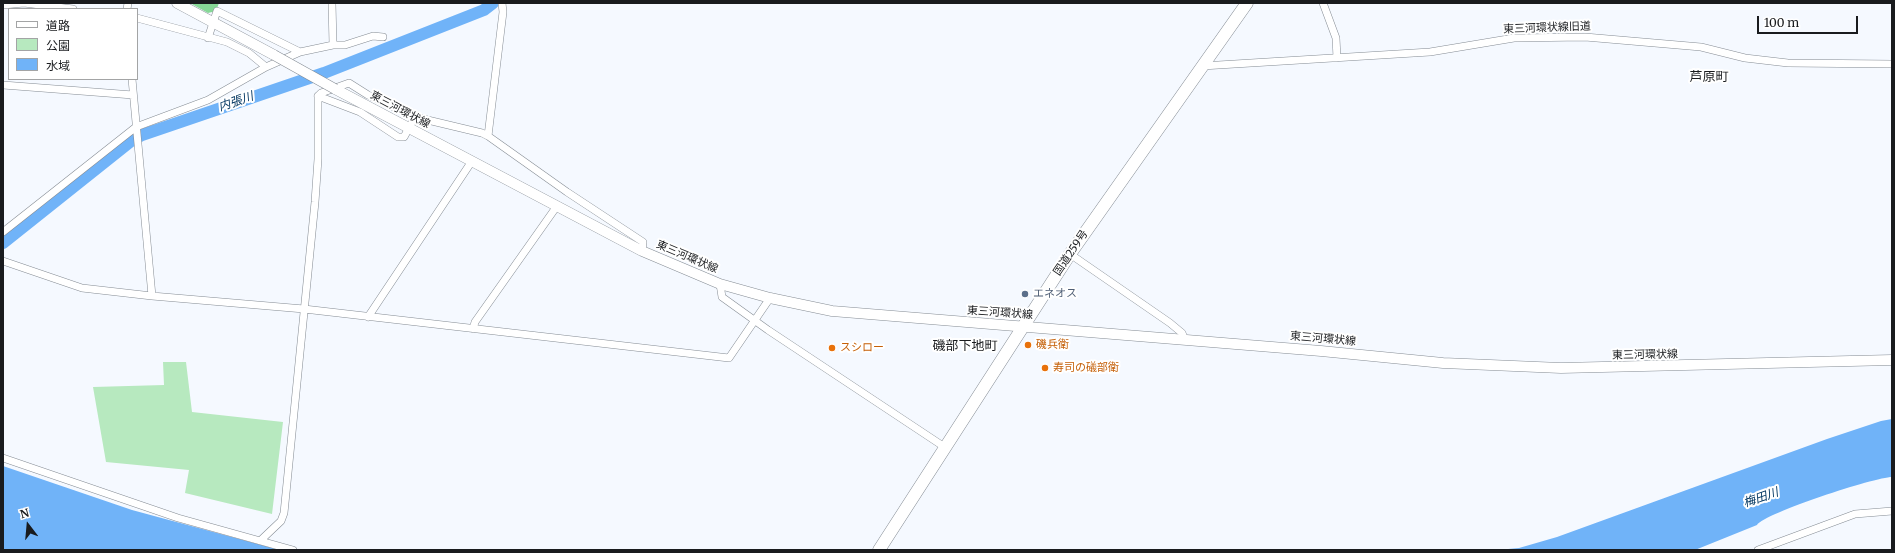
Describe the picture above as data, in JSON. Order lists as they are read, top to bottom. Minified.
{"streets":{"highway":["国道259号"],"main road":["東三河環状線"],"street":["東三河環状線旧道"]},"crossings":[["東三河環状線旧道","国道259号"],["東三河環状線","国道259号"]],"districts":["芦原町","磯部下地町"],"water":["内張川","梅田川"],"places":["エネオス","磯兵衛","スシロー","寿司の礒部衛"],"legend":["道路","公園","水域"],"scale_bar":"100 m","north":"top"}
